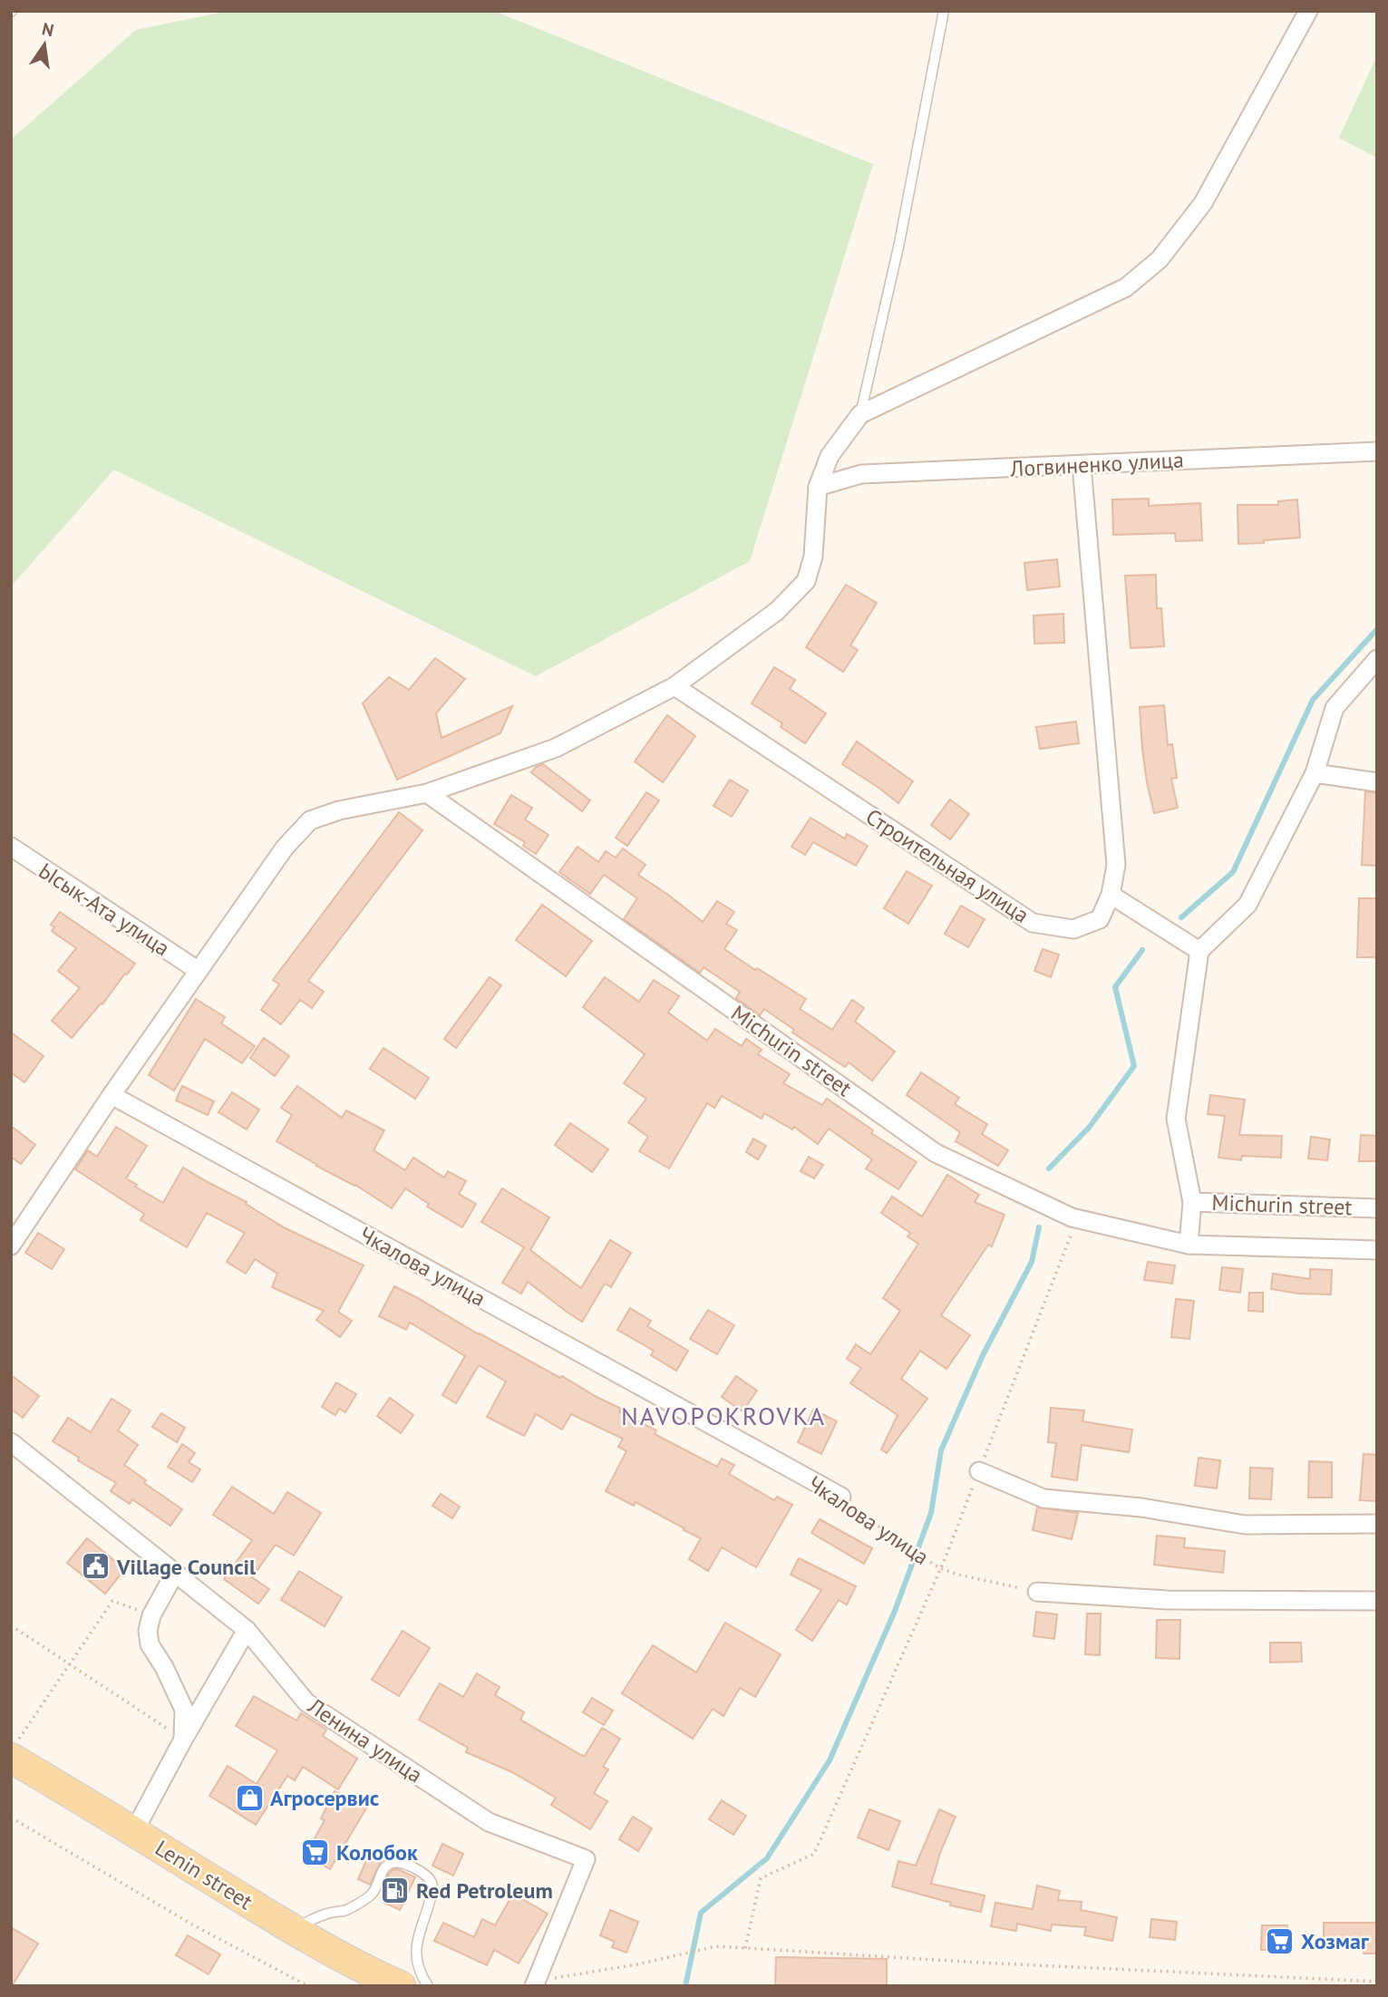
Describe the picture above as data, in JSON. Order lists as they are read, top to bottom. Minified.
{"streets":{"main road":["Lenin street"],"street":["Логвиненко улица","Строительная улица","Ысык-Ата улица","Michurin street","Чкалова улица","Ленина улица"]},"crossings":[["Логвиненко улица","Строительная улица"]],"districts":["NAVOPOKROVKA"],"places":{"public building":["Village Council"],"shop":["Агросервис"],"supermarket":["Колобок","Хозмаг"],"fuel station":["Red Petroleum"]},"north":"top"}
